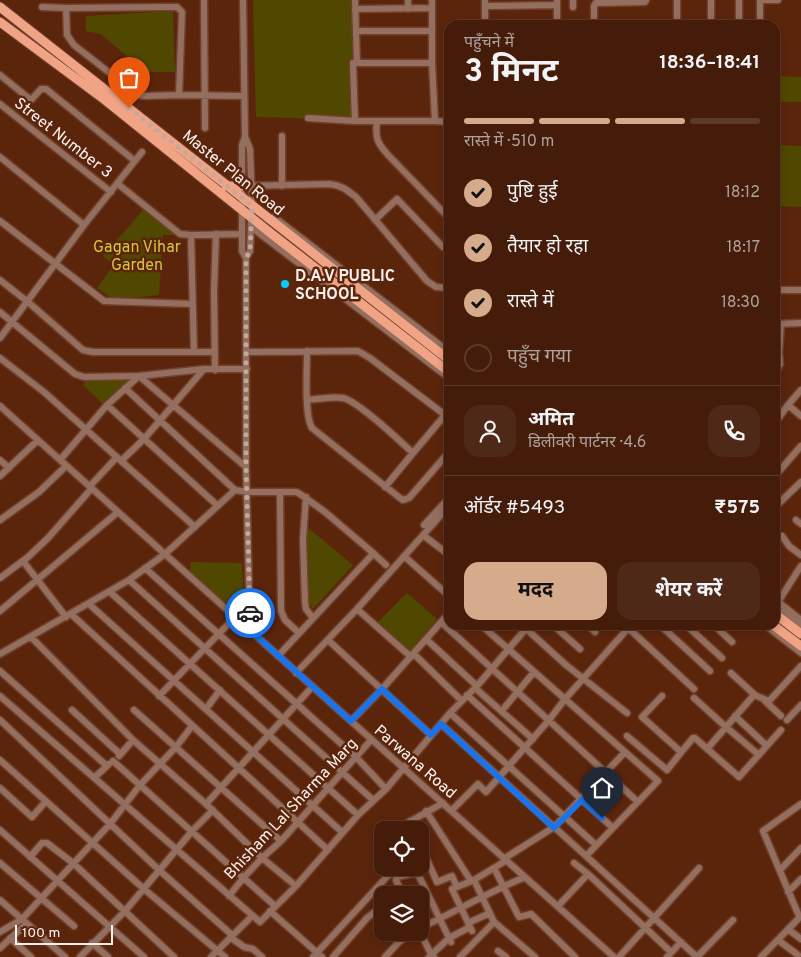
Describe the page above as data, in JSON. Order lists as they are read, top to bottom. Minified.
{"streets":{"main road":["Master Plan Road"],"street":["Street Number 3","Parwana Road","Bhisham Lal Sharma Marg"]},"crossings":[["Parwana Road","Bhisham Lal Sharma Marg"]],"parks":["Gagan Vihar Garden"],"places":["D.A.V PUBLIC SCHOOL"],"scale_bar":"100 m","page":{"heading":["3 मिनट","पहुँचने में","18:36–18:41"],"panel":["अमित","डिलीवरी पार्टनर · 4.6","ऑर्डर #5493","₹575"],"bar":"रास्ते में · 510 m","list":[["पुष्टि हुई","18:12"],["तैयार हो रहा","18:17"],["रास्ते में","18:30"],"पहुँच गया"],"buttons":["मदद","शेयर करें"],"scale":"100 m"}}
